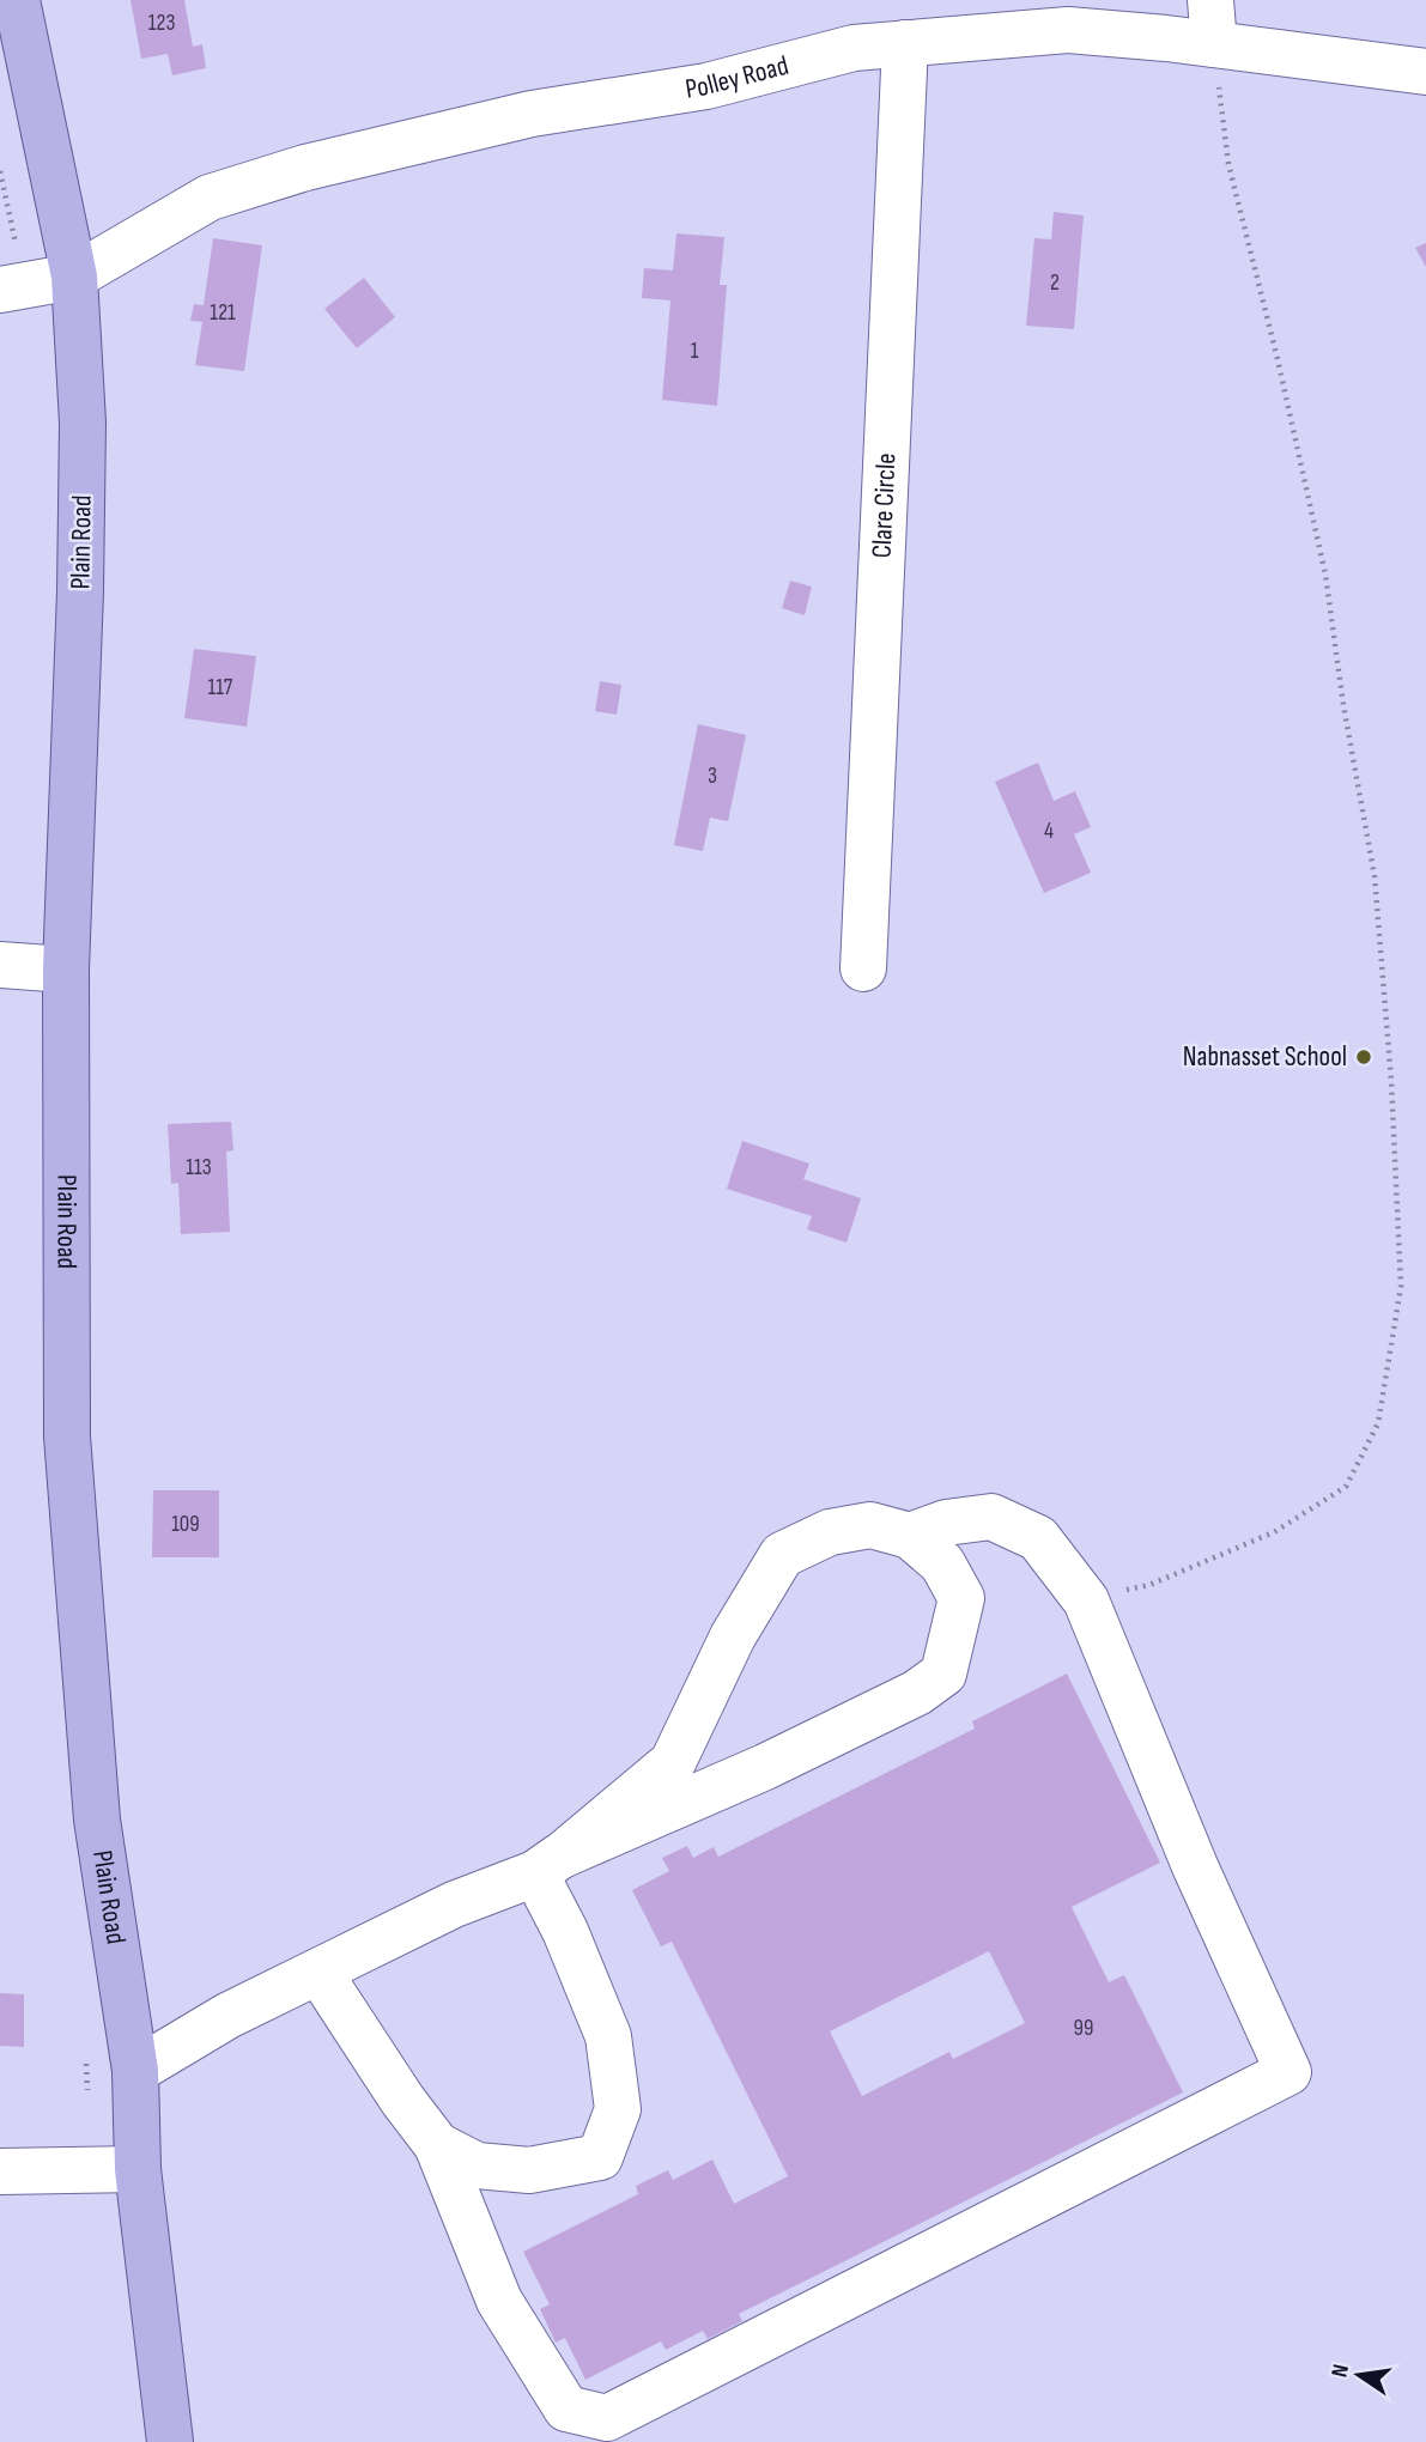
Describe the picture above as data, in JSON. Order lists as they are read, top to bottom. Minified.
{"streets":{"main road":["Plain Road"],"street":["Polley Road","Clare Circle"]},"crossings":[["Polley Road","Clare Circle"],["Polley Road","Plain Road"]],"places":["Nabnasset School"],"house_numbers":["123","2","121","1","117","3","4","113","109","99"],"north":"left"}
